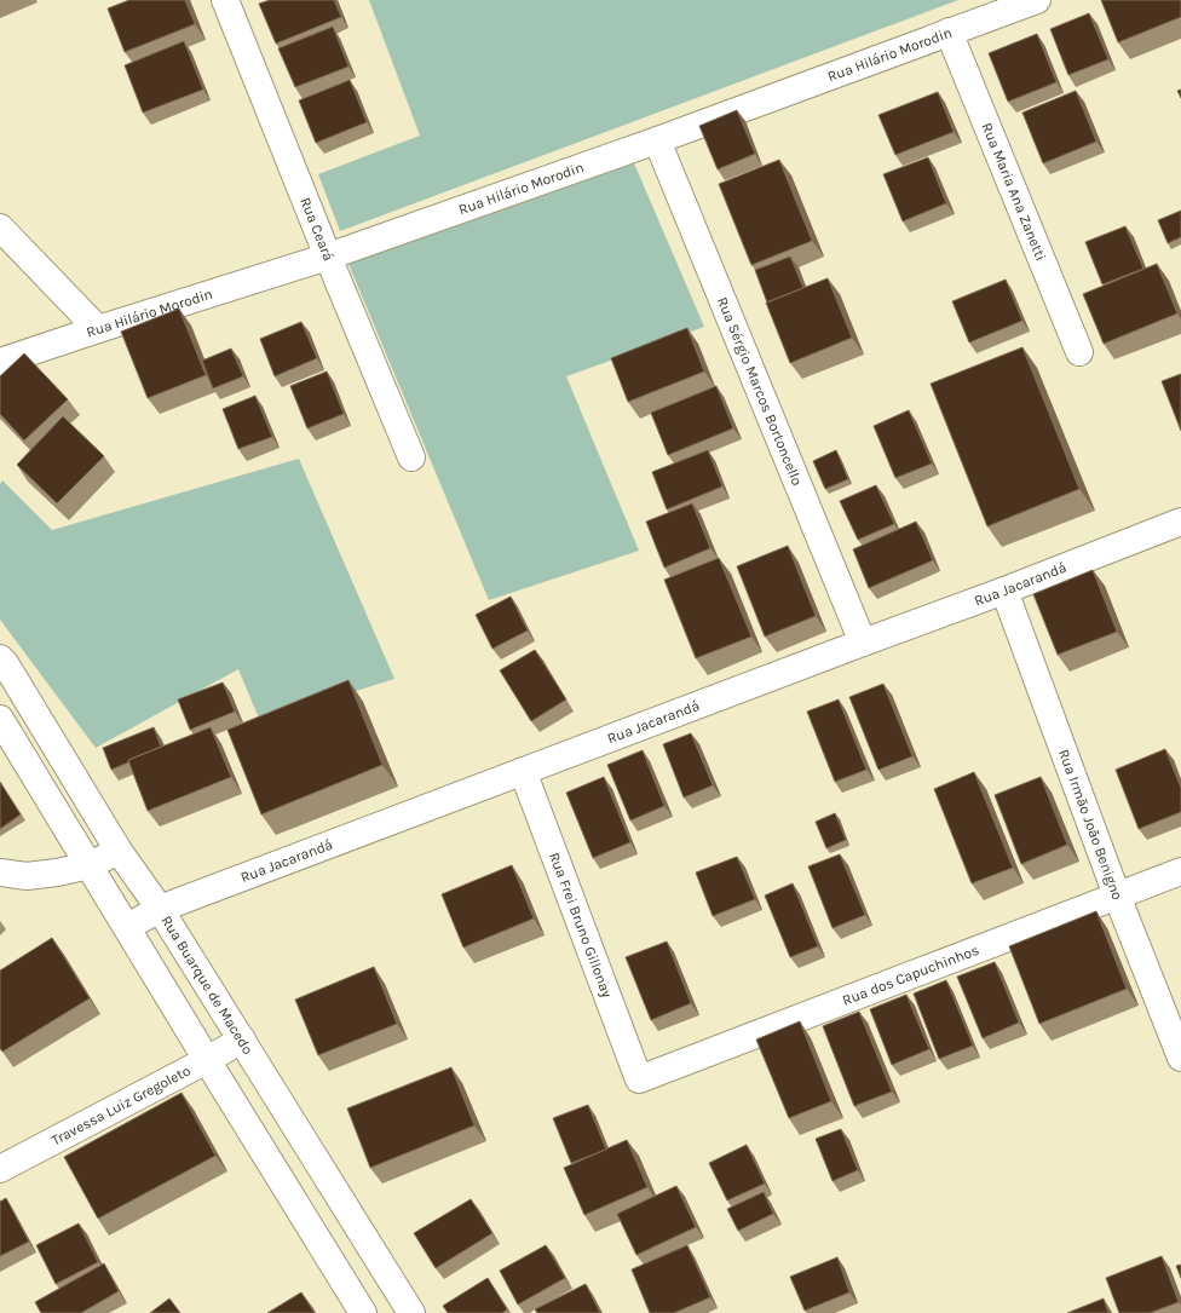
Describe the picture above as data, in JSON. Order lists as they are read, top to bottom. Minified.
{"streets":{"street":["Rua Hilário Morodin","Rua Maria Ana Zanetti","Rua Ceará","Rua Sérgio Marcos Bortoncello","Rua Jacarandá","Rua Irmão João Benigno","Rua Frei Bruno Gillonay","Rua dos Capuchinhos","Rua Buarque de Macedo","Travessa Luiz Gregoleto"]},"crossings":[["Rua Hilário Morodin","Rua Maria Ana Zanetti"],["Rua Hilário Morodin","Rua Ceará"],["Rua Hilário Morodin","Rua Sérgio Marcos Bortoncello"],["Rua Sérgio Marcos Bortoncello","Rua Jacarandá"],["Rua Jacarandá","Rua Irmão João Benigno"],["Rua Jacarandá","Rua Frei Bruno Gillonay"],["Rua Jacarandá","Rua Buarque de Macedo"],["Rua Irmão João Benigno","Rua dos Capuchinhos"],["Rua Frei Bruno Gillonay","Rua dos Capuchinhos"],["Rua Buarque de Macedo","Travessa Luiz Gregoleto"]]}
